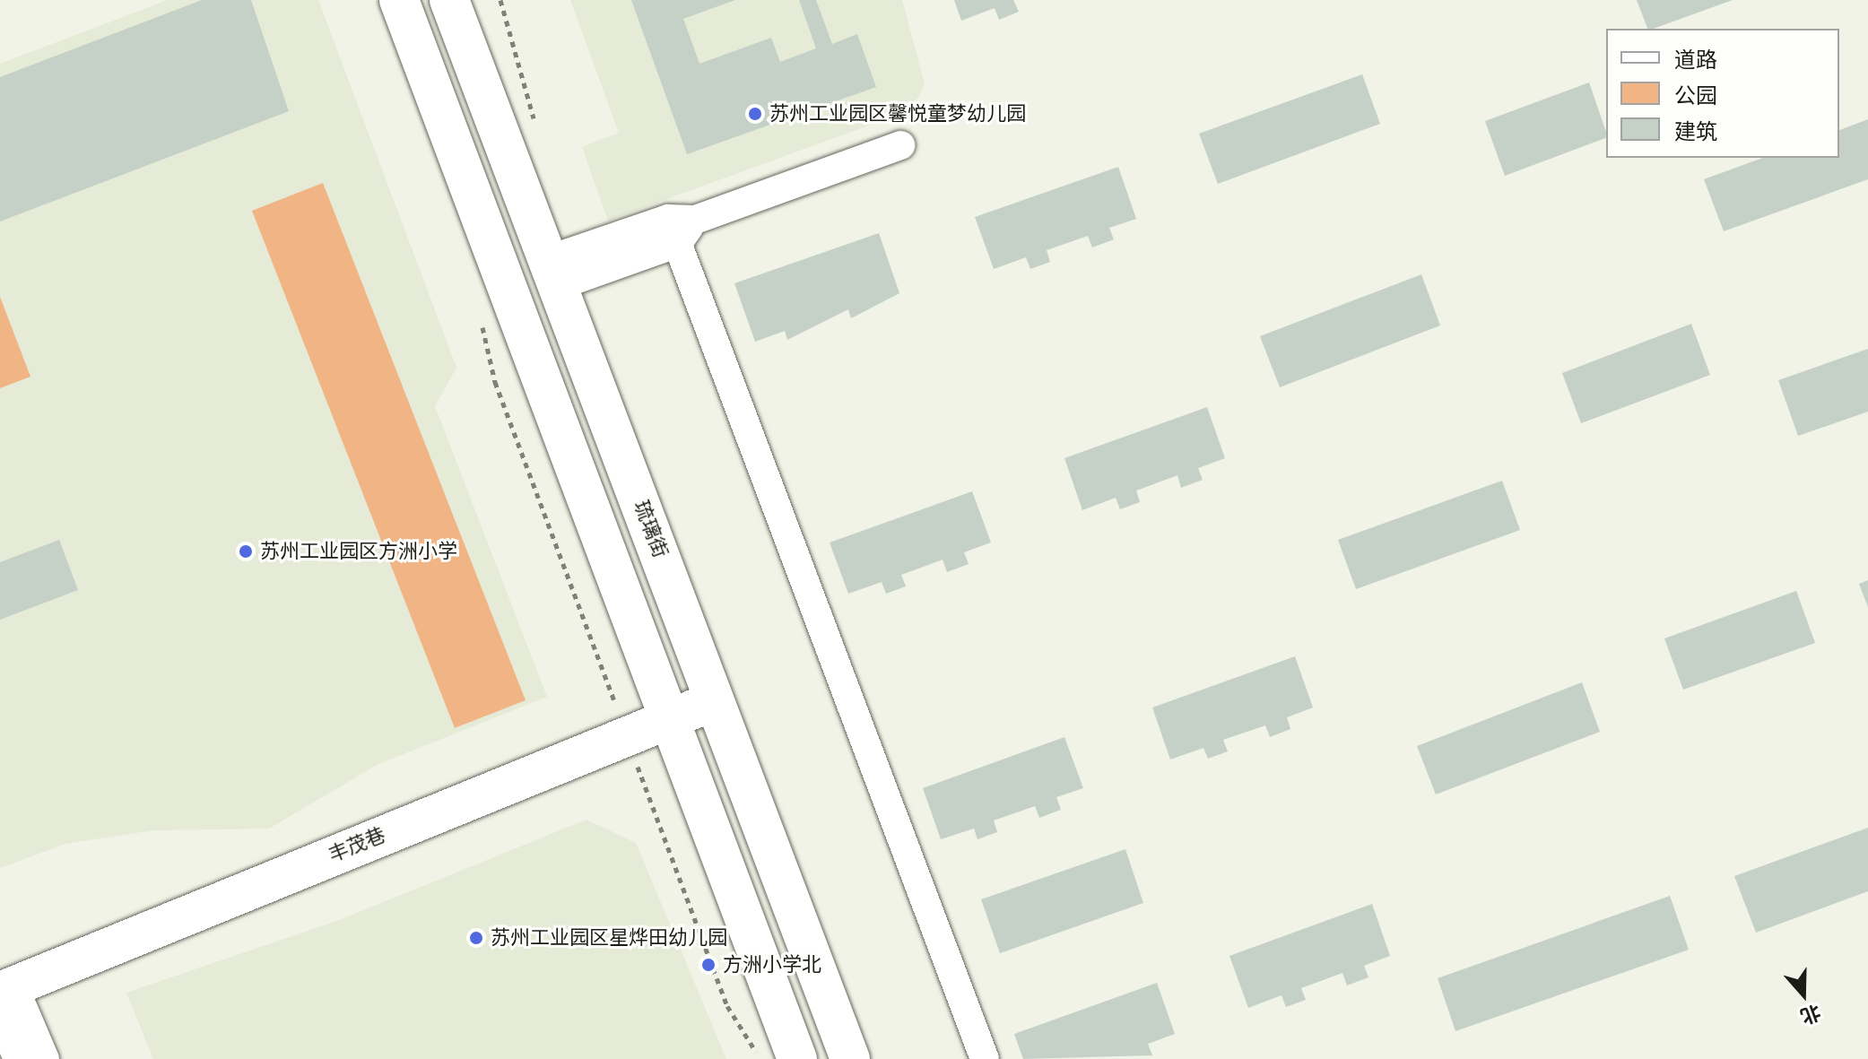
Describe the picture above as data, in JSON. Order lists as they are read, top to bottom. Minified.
{"streets":{"main road":["琉璃街","丰茂巷"]},"crossings":[["琉璃街","丰茂巷"]],"places":["苏州工业园区馨悦童梦幼儿园","苏州工业园区方洲小学","苏州工业园区星烨田幼儿园","方洲小学北"],"legend":["道路","公园","建筑"],"north":"bottom"}
